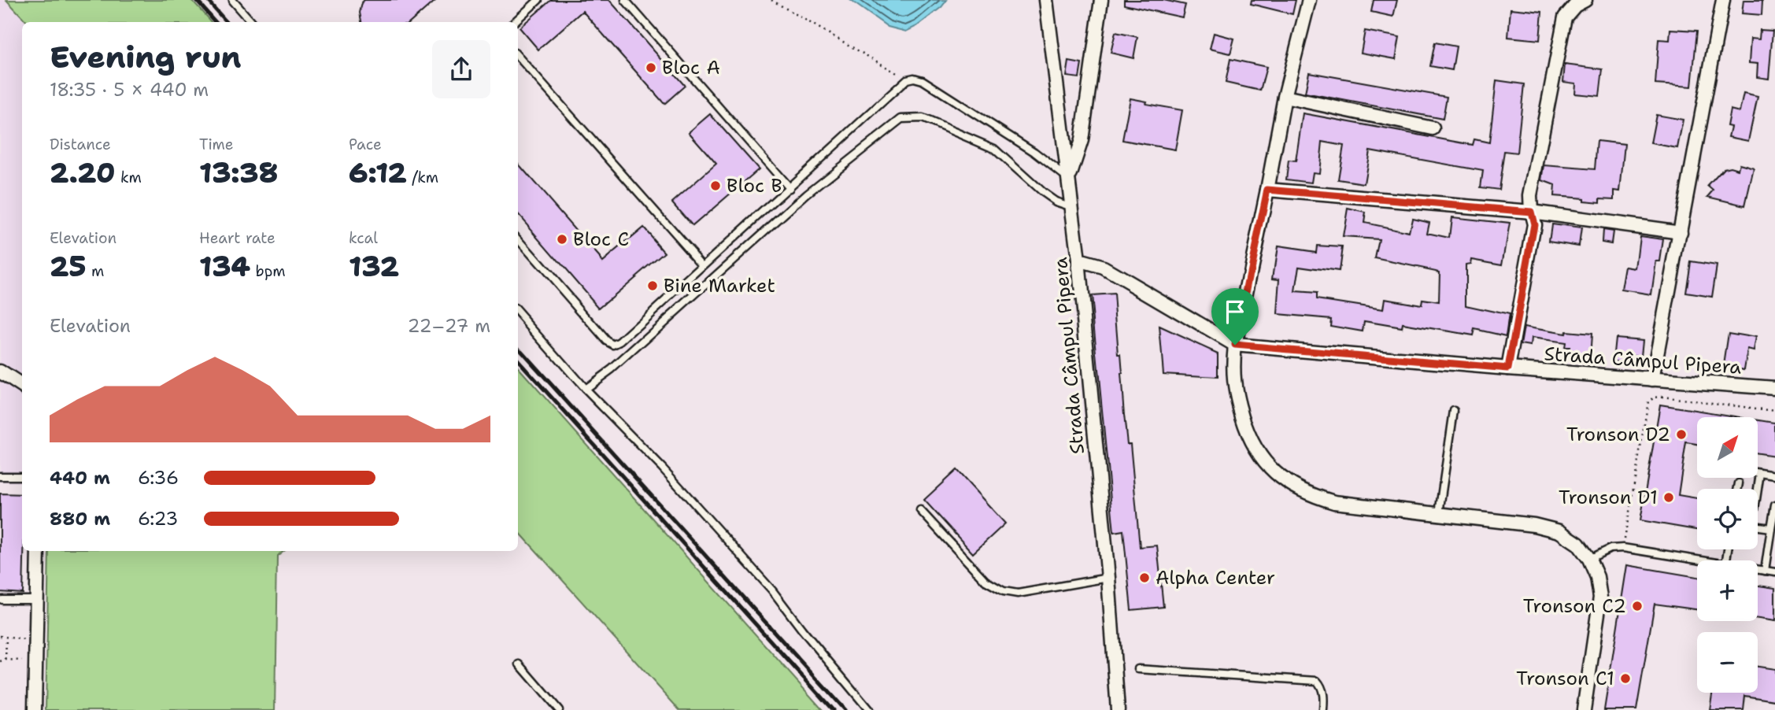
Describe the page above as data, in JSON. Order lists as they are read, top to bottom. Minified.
{"streets":{"street":["Strada Câmpul Pipera"]},"places":["Bloc A","Bloc B","Bloc C","Bine Market","Tronson D2","Tronson D1","Alpha Center","Tronson C2","Tronson C1"],"north":"top right","page":{"heading":["Evening run","18:35 · 5 × 440 m"],"stats":[["Distance","2.20 km"],["Time","13:38"],["Pace","6:12 /km"],["Elevation","25 m"],["Heart rate","134 bpm"],["kcal","132"]],"chart":["Elevation","22–27 m"],"map_buttons":["+","−"],"list":[{"name":"440 m","note":"6:36"},{"name":"880 m","note":"6:23"}]}}
